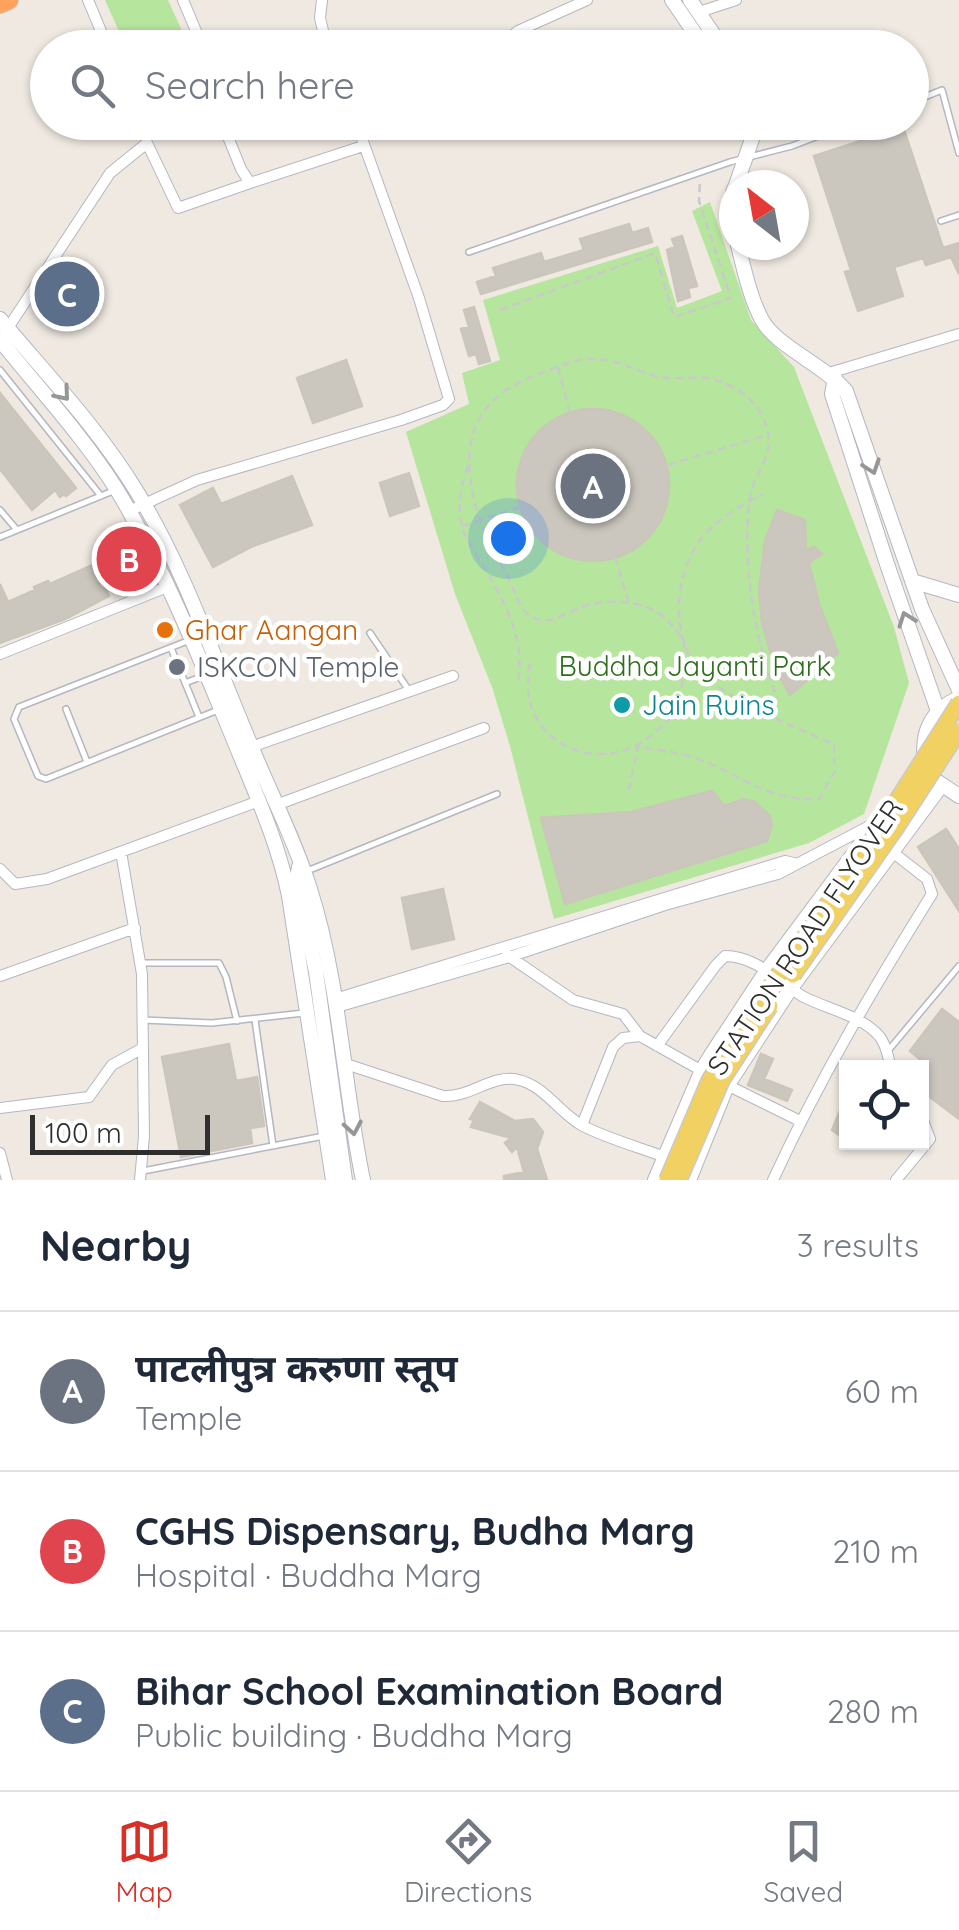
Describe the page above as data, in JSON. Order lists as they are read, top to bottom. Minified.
{"streets":{"main road":["STATION ROAD FLYOVER"]},"parks":["Buddha Jayanti Park"],"places":["Ghar Aangan","ISKCON Temple","Jain Ruins"],"scale_bar":"100 m","north":"top left","page":{"search":"Search here","pins":["C","A","B"],"scale":"100 m","heading":["Nearby","3 results"],"list":[{"mark":"A","name":"पाटलीपुत्र करुणा स्तूप","note":"Temple","value":"60 m"},{"mark":"B","name":"CGHS Dispensary, Budha Marg","note":"Hospital · Buddha Marg","value":"210 m"},{"mark":"C","name":"Bihar School Examination Board","note":"Public building · Buddha Marg","value":"280 m"}],"nav":["Map","Directions","Saved"]}}
